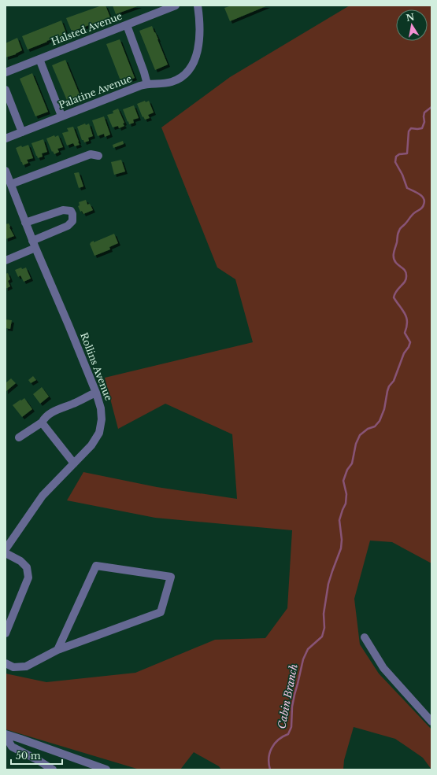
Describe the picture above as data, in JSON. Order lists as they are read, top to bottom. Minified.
{"streets":{"street":["Halsted Avenue","Palatine Avenue","Rollins Avenue"]},"water":["Cabin Branch"],"scale_bar":"50 m","north":"top"}
